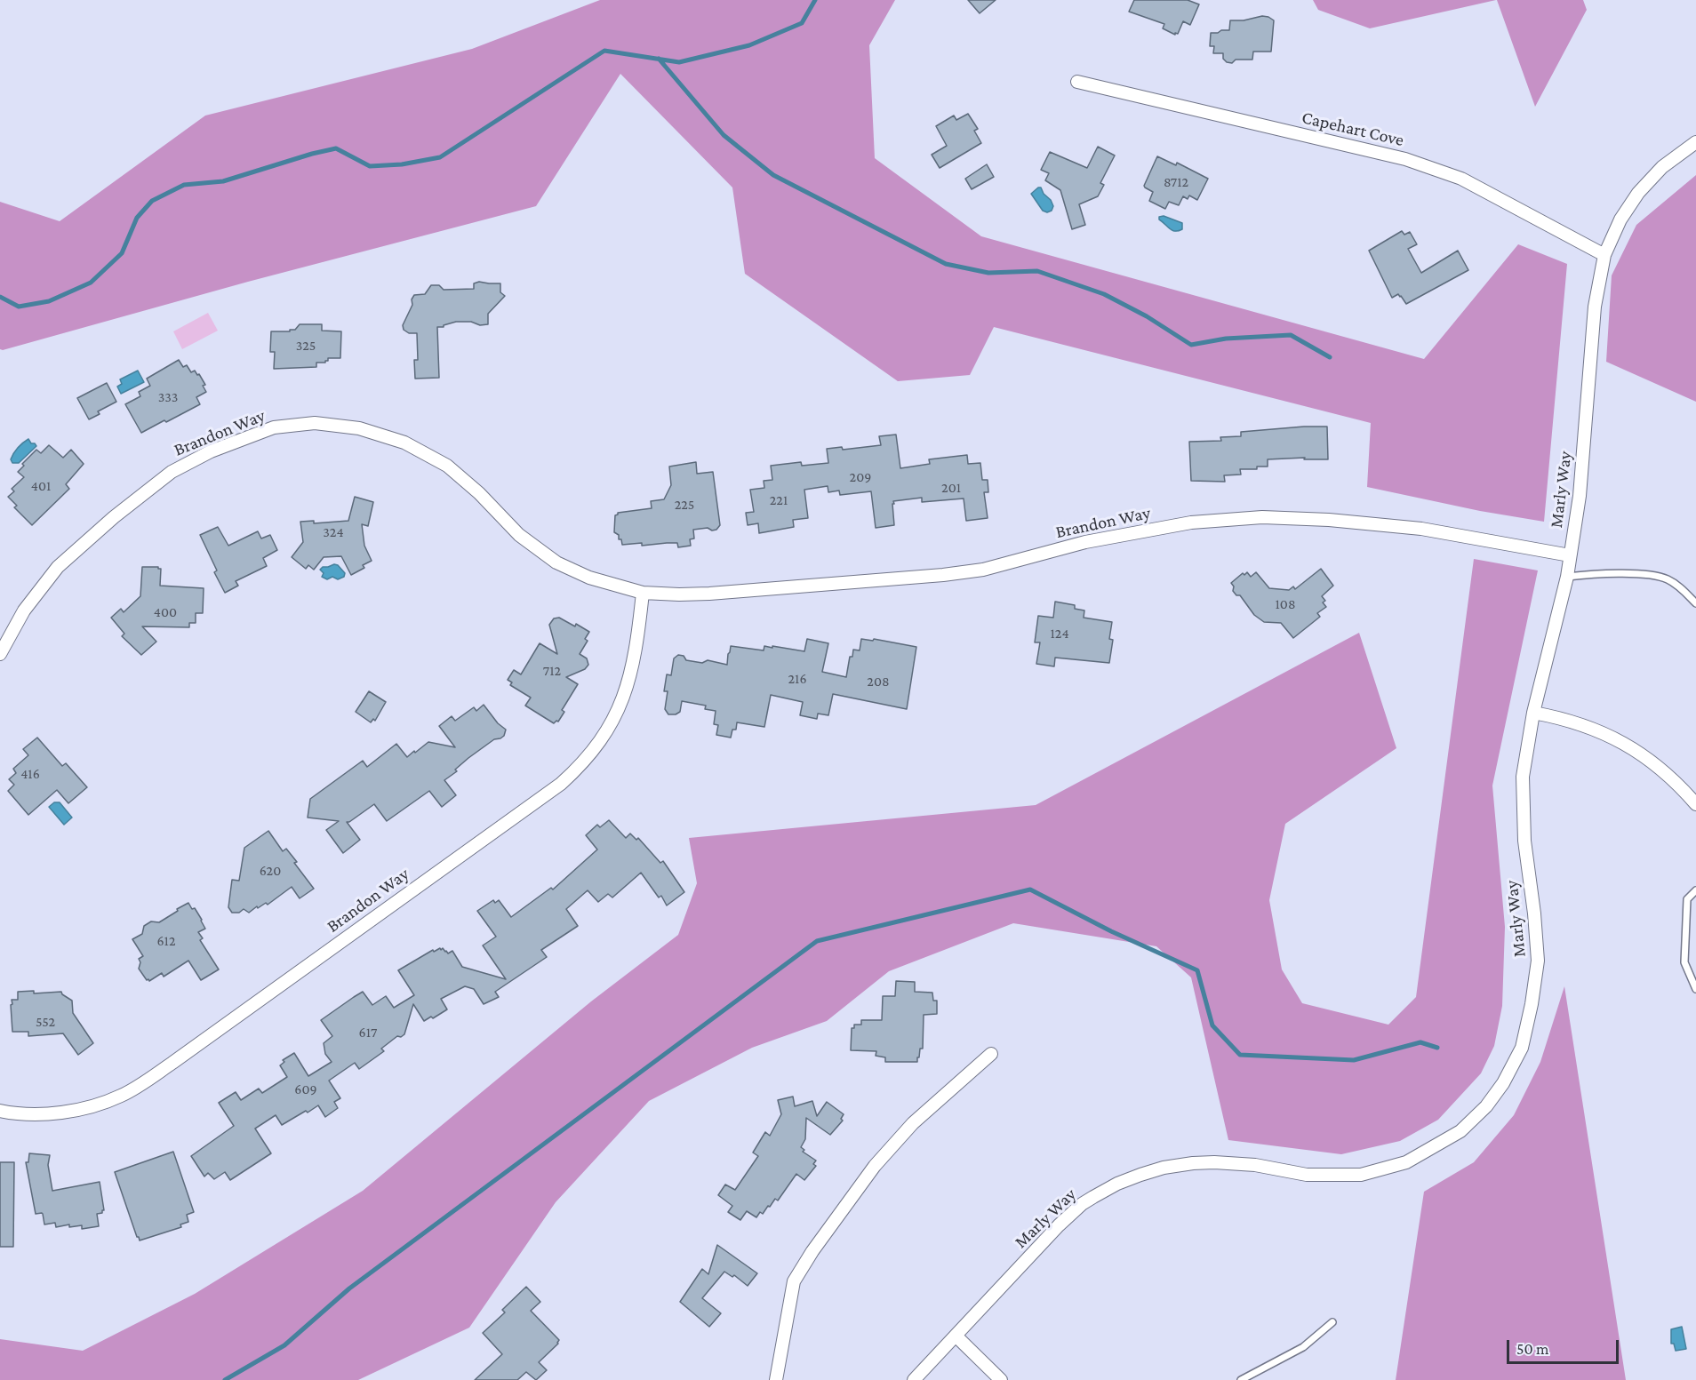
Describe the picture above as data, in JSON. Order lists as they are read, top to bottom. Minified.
{"streets":{"street":["Capehart Cove","Brandon Way","Marly Way"]},"crossings":[["Capehart Cove","Marly Way"],["Brandon Way","Marly Way"]],"house_numbers":["8712","325","333","209","401","201","221","225","324","108","400","124","712","216","208","416","620","612","552","617","609"],"scale_bar":"50 m"}
